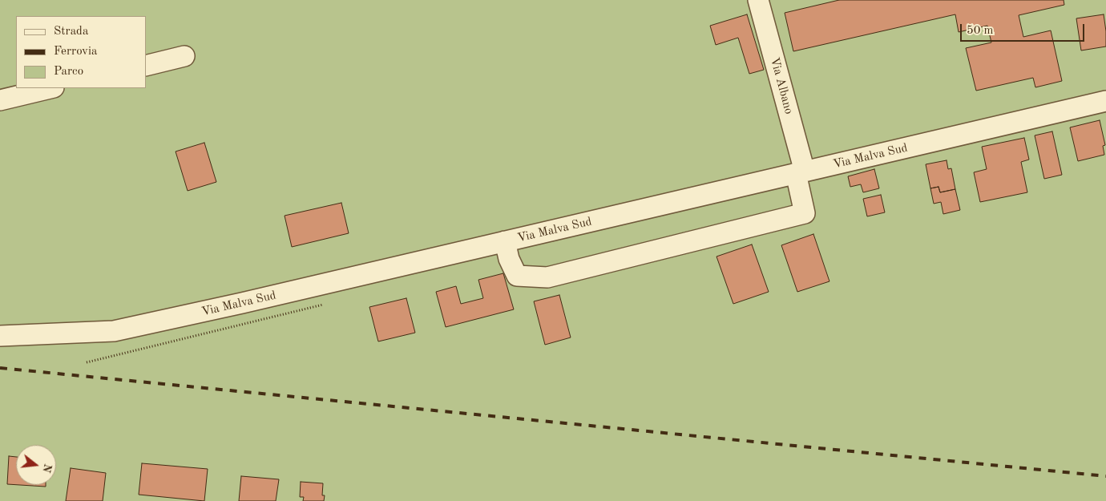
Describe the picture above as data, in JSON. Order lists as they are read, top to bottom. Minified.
{"streets":{"street":["Via Albano","Via Malva Sud"]},"crossings":[["Via Albano","Via Malva Sud"]],"legend":["Strada","Ferrovia","Parco"],"scale_bar":"50 m","north":"right"}
